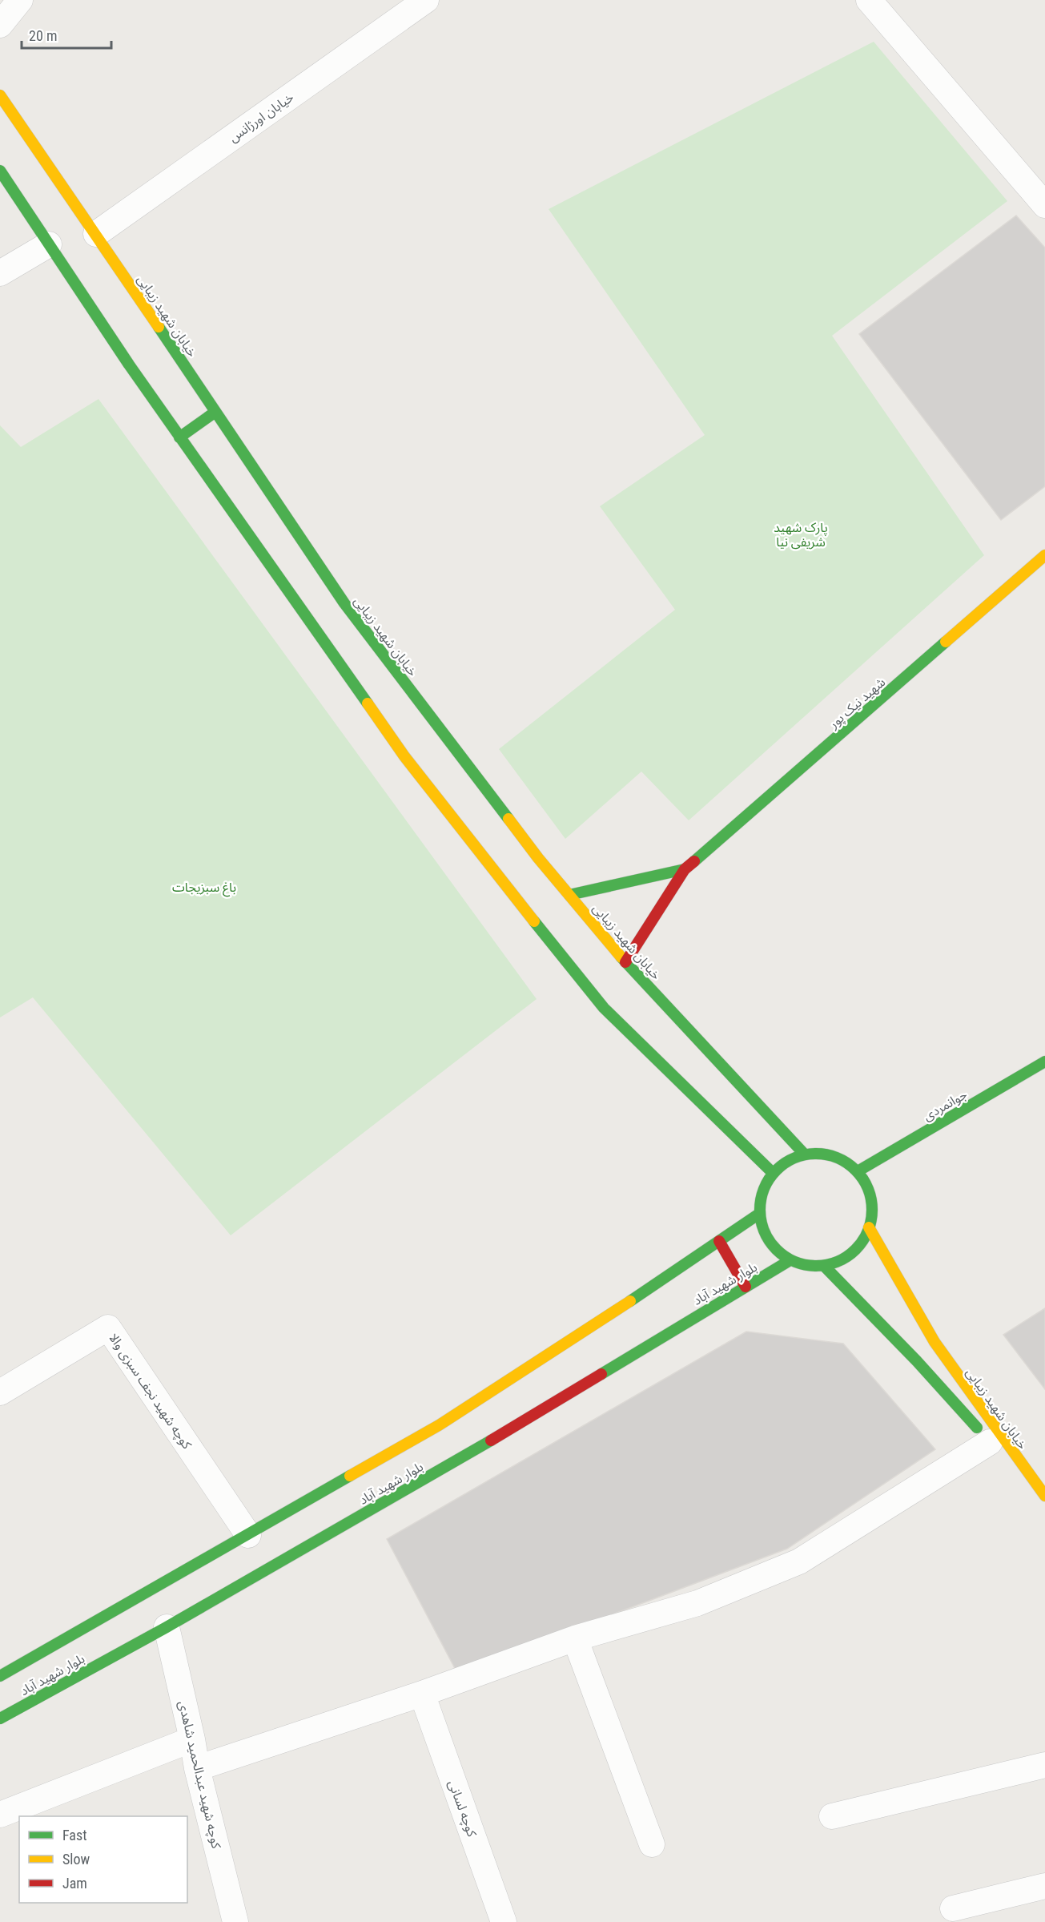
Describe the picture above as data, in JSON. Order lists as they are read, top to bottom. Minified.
{"streets":{"main road":["خیابان شهید زیبایی","شهید نیک پور","جوانمردی","بلوار شهید آباد"],"street":["خیابان اورژانس","کوچه شهید نجف سبزی والا","کوچه شهید عبدالحمید شاهدی","کوچه لسانی"]},"crossings":[["خیابان اورژانس","خیابان شهید زیبایی"],["خیابان شهید زیبایی","شهید نیک پور"],["خیابان شهید زیبایی","جوانمردی"],["خیابان شهید زیبایی","بلوار شهید آباد"],["جوانمردی","بلوار شهید آباد"],["بلوار شهید آباد","کوچه شهید نجف سبزی والا"],["بلوار شهید آباد","کوچه شهید عبدالحمید شاهدی"]],"parks":["پارک شهید شریفی نیا","باغ سبزیجات"],"legend":["Fast","Slow","Jam"],"scale_bar":"20 m"}
